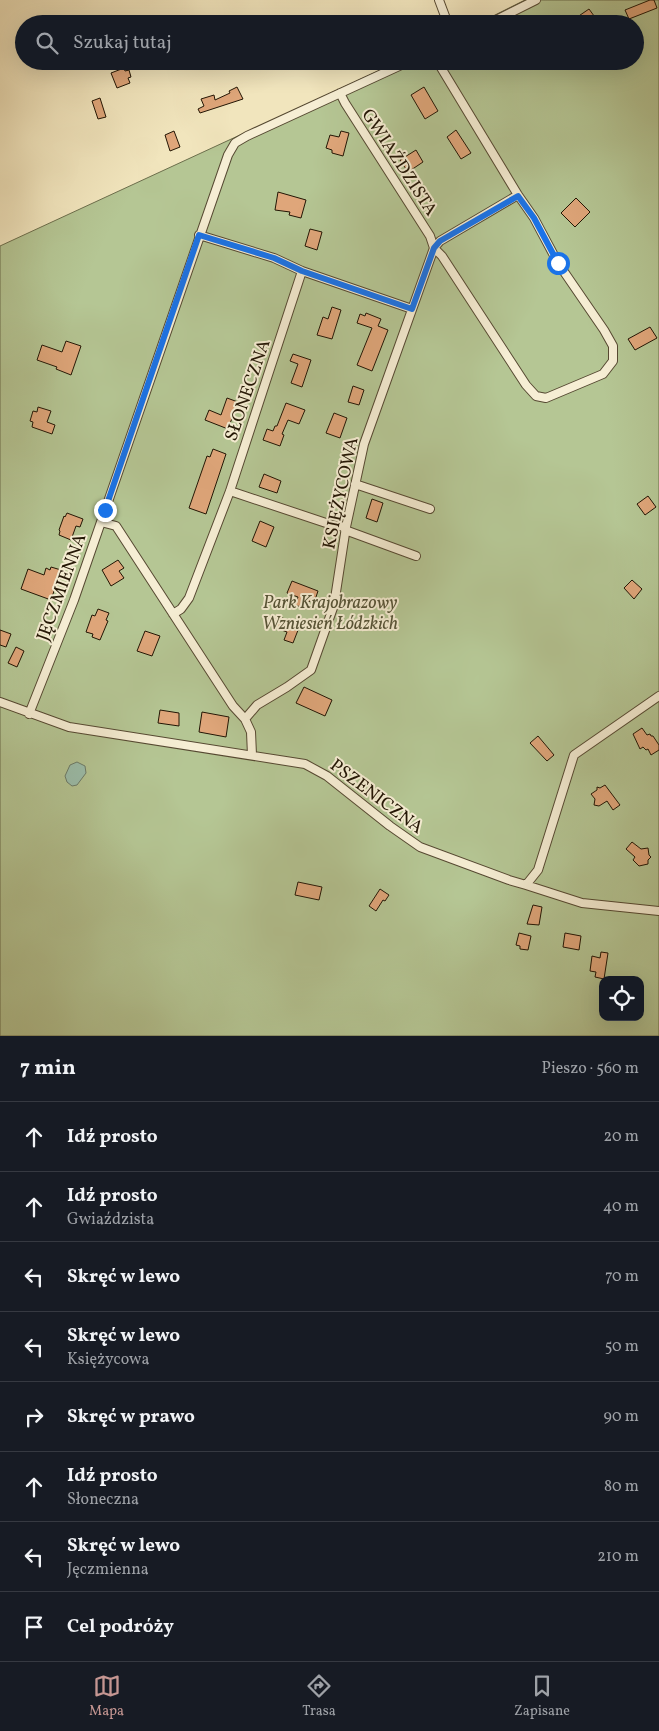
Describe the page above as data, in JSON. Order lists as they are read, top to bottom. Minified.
{"streets":{"street":["GWIAŹDZISTA","SŁONECZNA","KSIĘŻYCOWA","JĘCZMIENNA","PSZENICZNA"]},"crossings":[["GWIAŹDZISTA","KSIĘŻYCOWA"],["GWIAŹDZISTA","JĘCZMIENNA"],["JĘCZMIENNA","PSZENICZNA"]],"parks":["Park Krajobrazowy Wzniesień Łódzkich"],"page":{"search":"Szukaj tutaj","heading":["7 min","Pieszo · 560 m"],"list":[["Idź prosto","20 m"],["Idź prosto","Gwiaździsta","40 m"],["Skręć w lewo","70 m"],["Skręć w lewo","Księżycowa","50 m"],["Skręć w prawo","90 m"],["Idź prosto","Słoneczna","80 m"],["Skręć w lewo","Jęczmienna","210 m"],"Cel podróży"],"nav":["Mapa","Trasa","Zapisane"]}}
